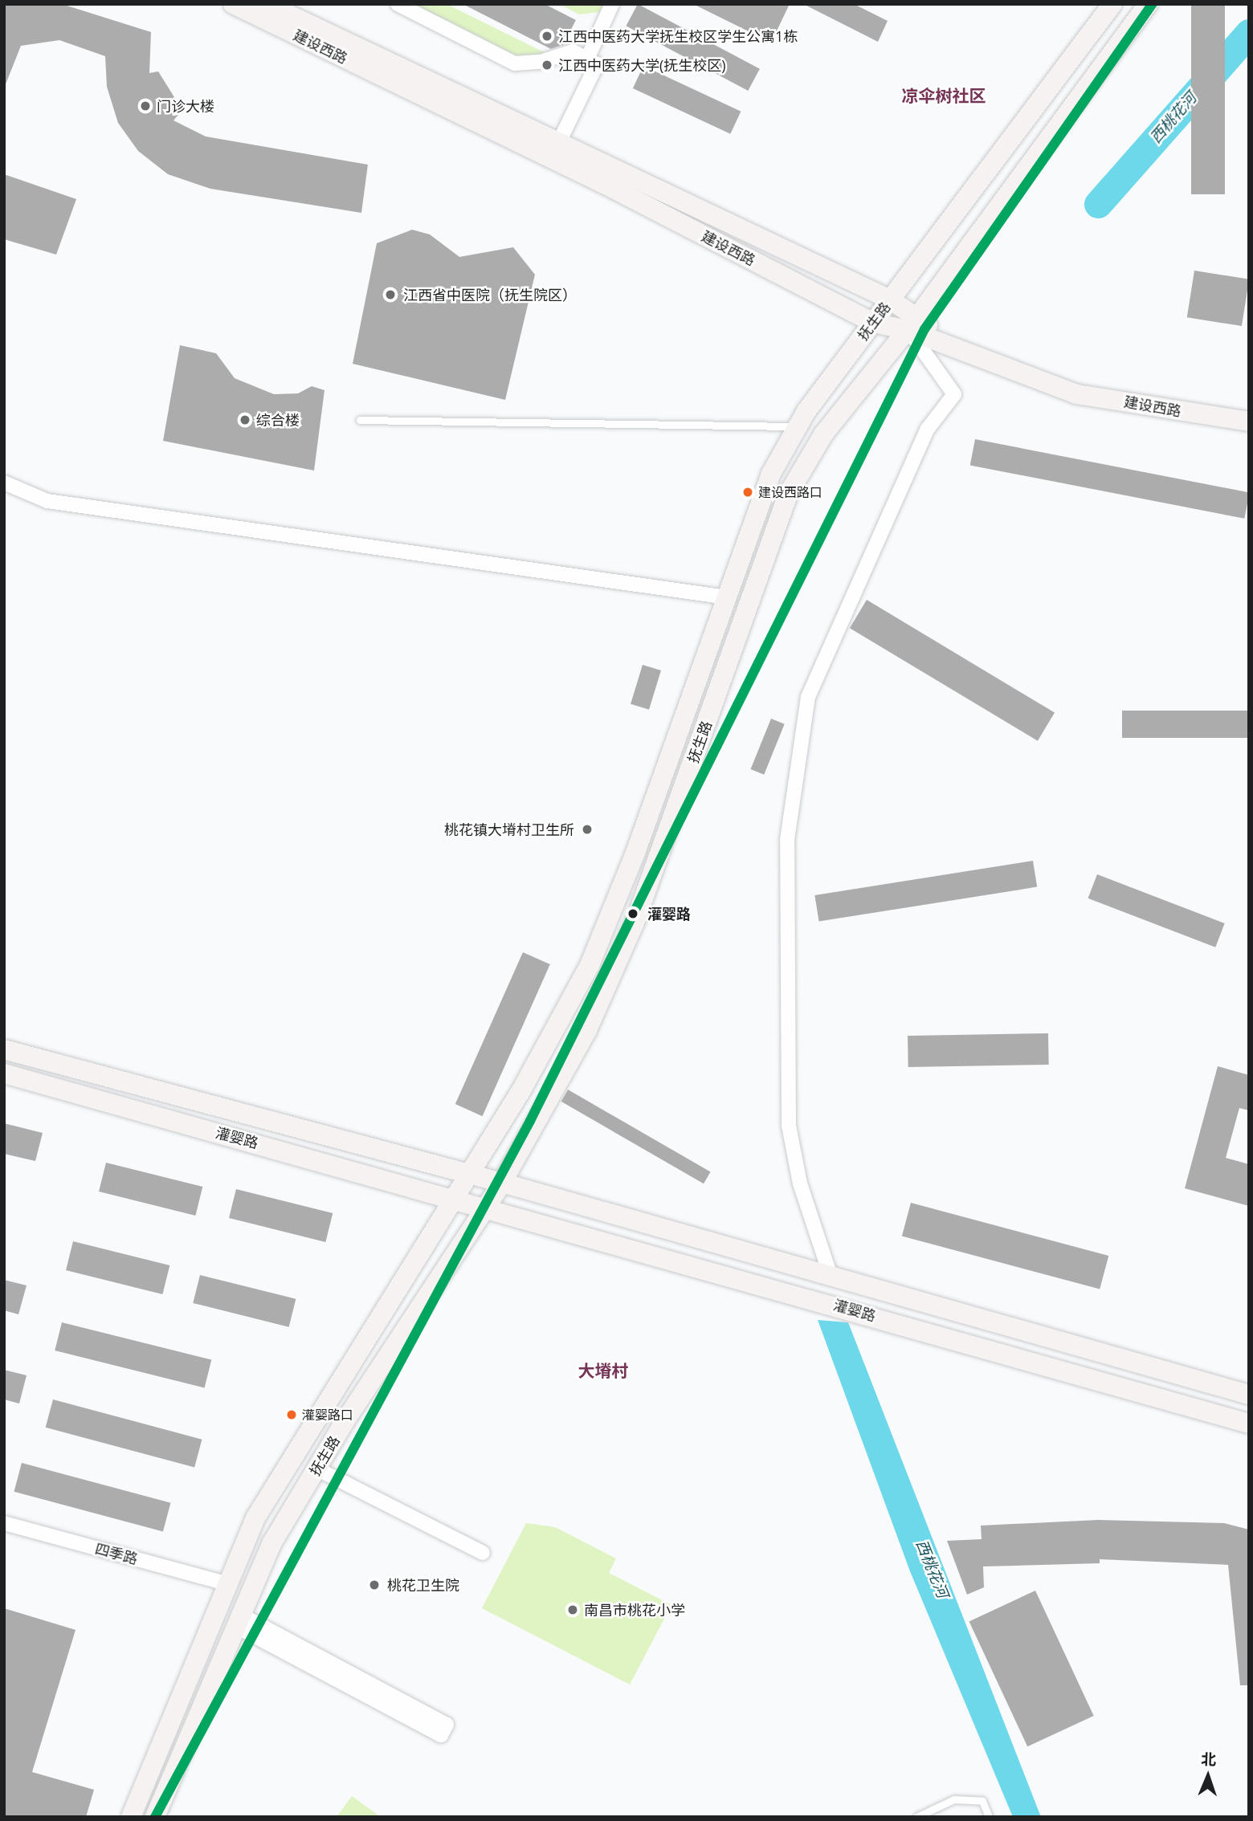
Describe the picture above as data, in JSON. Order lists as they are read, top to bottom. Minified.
{"streets":{"main road":["建设西路","抚生路","灌婴路"],"street":["四季路"]},"crossings":[["建设西路","抚生路"],["抚生路","灌婴路"],["抚生路","四季路"]],"districts":["凉伞树社区","大塉村"],"water":["西桃花河"],"places":["江西中医药大学抚生校区学生公寓1栋","江西中医药大学(抚生校区)","门诊大楼","江西省中医院（抚生院区）","综合楼","建设西路口","桃花镇大塉村卫生所","灌婴路","灌婴路口","桃花卫生院","南昌市桃花小学"],"north":"top"}
